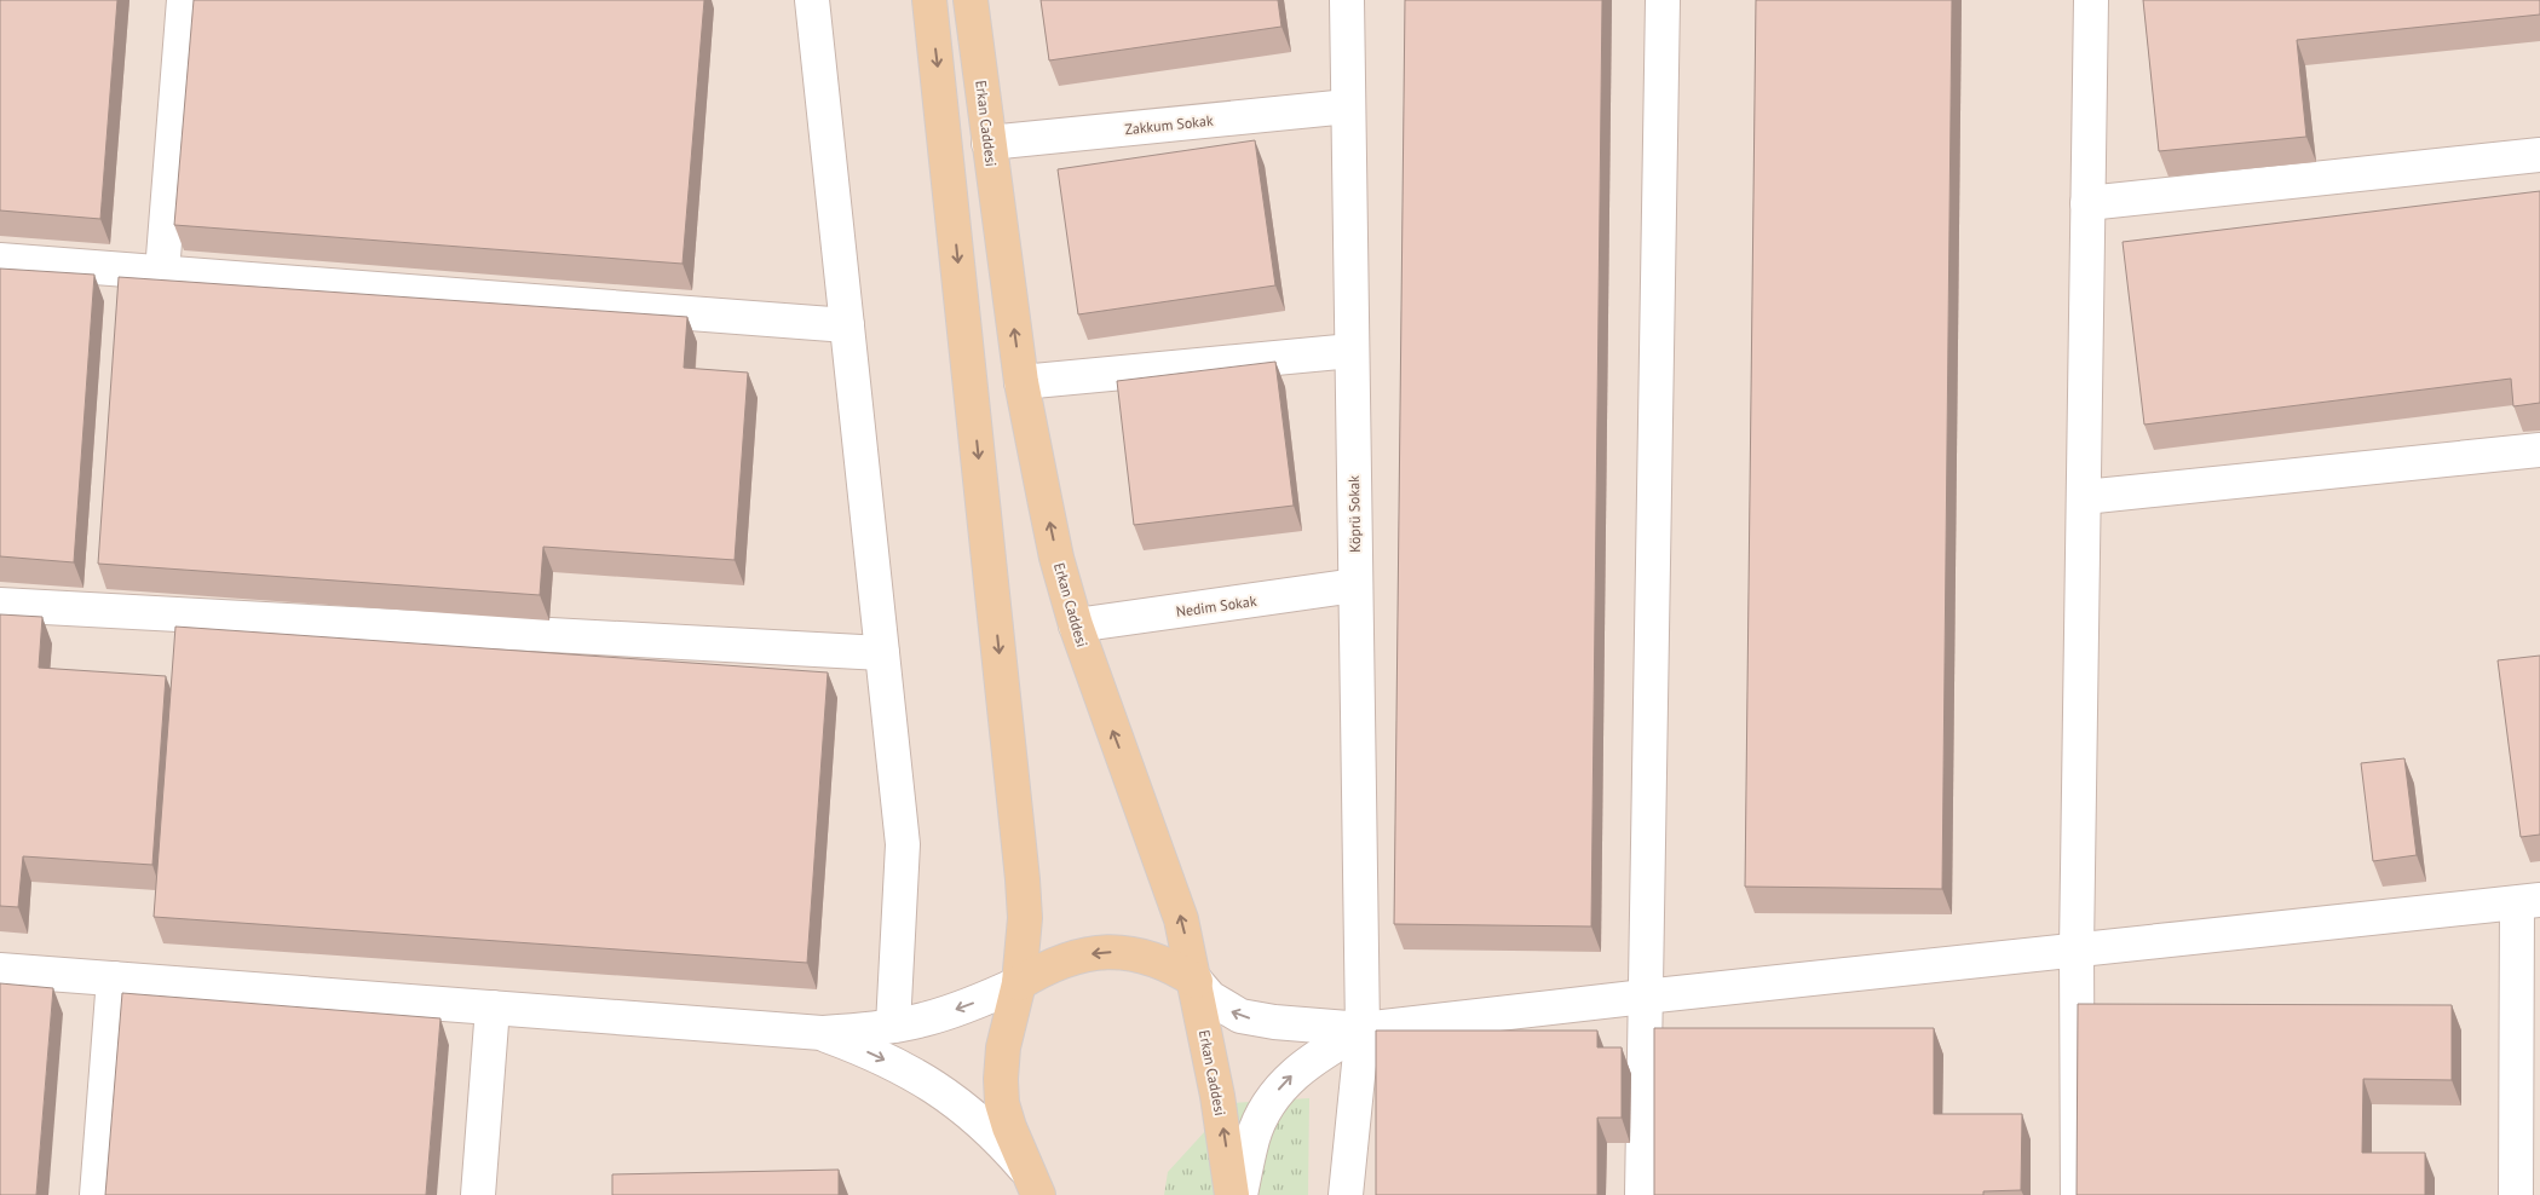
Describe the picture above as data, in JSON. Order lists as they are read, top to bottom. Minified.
{"streets":{"main road":["Erkan Caddesi"],"street":["Zakkum Sokak","Köprü Sokak","Nedim Sokak"]},"crossings":[["Erkan Caddesi","Zakkum Sokak"],["Erkan Caddesi","Nedim Sokak"],["Zakkum Sokak","Köprü Sokak"],["Köprü Sokak","Nedim Sokak"]]}
